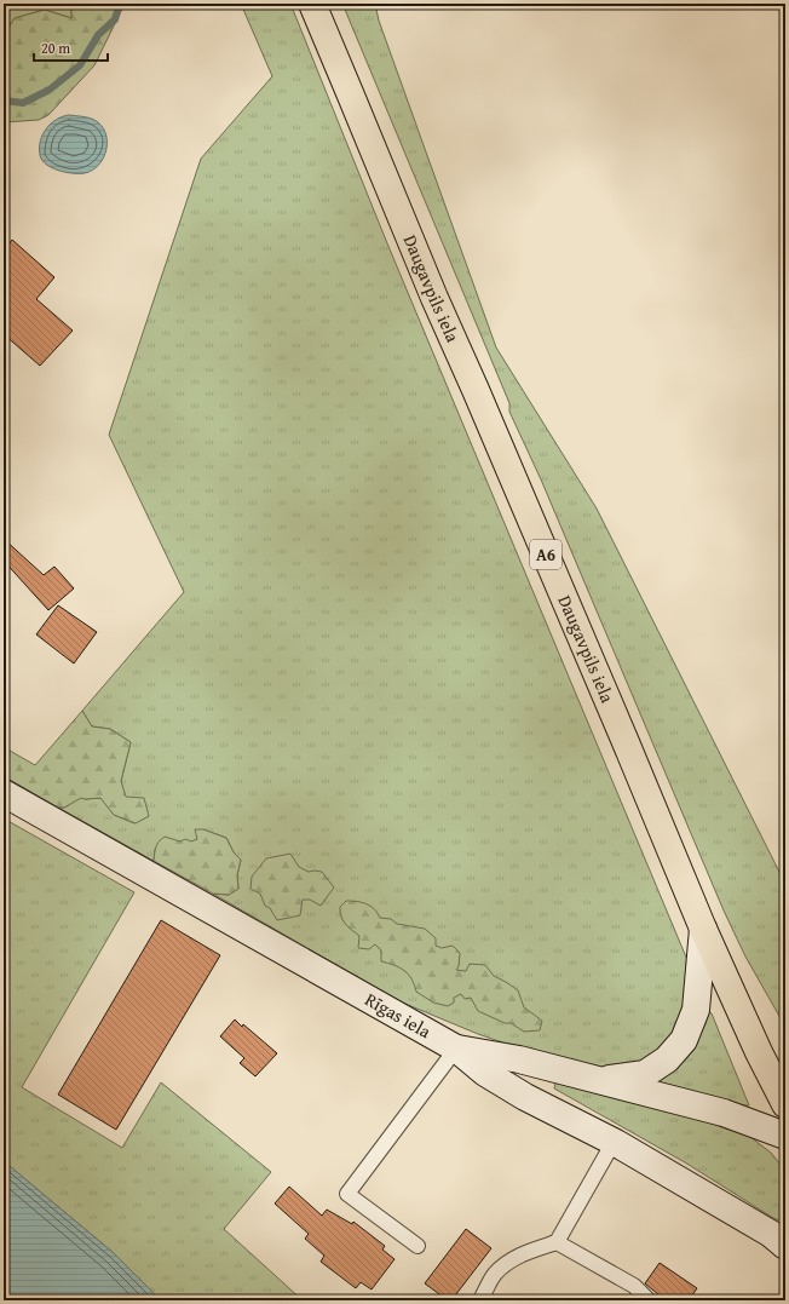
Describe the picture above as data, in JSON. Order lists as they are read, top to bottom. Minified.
{"streets":{"highway":["Daugavpils iela","A6"],"main road":["Rīgas iela"]},"scale_bar":"20 m"}
